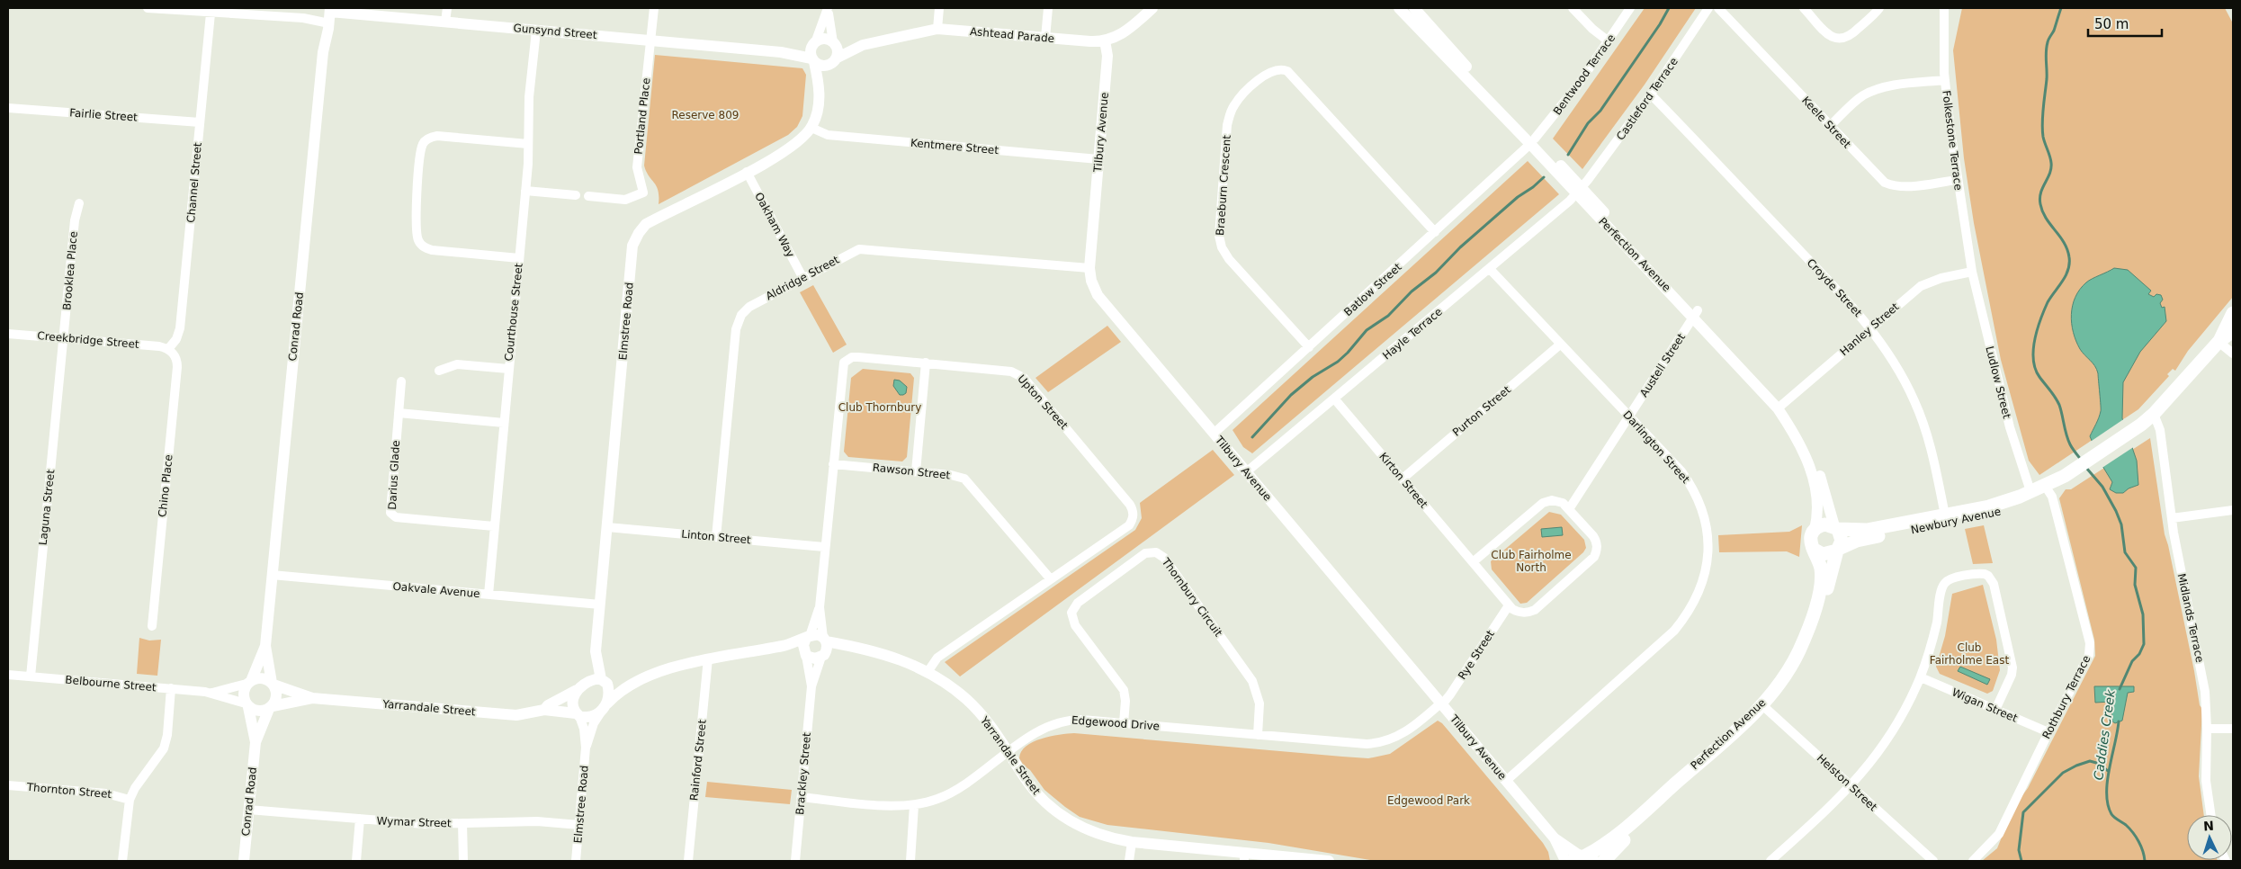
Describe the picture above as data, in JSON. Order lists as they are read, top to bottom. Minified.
{"streets":{"main road":["Perfection Avenue","Newbury Avenue"],"street":["Gunsynd Street","Ashtead Parade","Bentwood Terrace","Castleford Terrace","Fairlie Street","Portland Place","Keele Street","Tilbury Avenue","Folkestone Terrace","Kentmere Street","Channel Street","Braeburn Crescent","Oakham Way","Brooklea Place","Aldridge Street","Croyde Street","Batlow Street","Courthouse Street","Elmstree Road","Conrad Road","Hanley Street","Hayle Terrace","Creekbridge Street","Austell Street","Ludlow Street","Upton Street","Purton Street","Darlington Street","Rawson Street","Darius Glade","Kirton Street","Chino Place","Laguna Street","Linton Street","Oakvale Avenue","Thornbury Circuit","Midlands Terrace","Rye Street","Belbourne Street","Rothbury Terrace","Wigan Street","Yarrandale Street","Edgewood Drive","Rainford Street","Brackley Street","Helston Street","Thornton Street","Wymar Street"]},"crossings":[["Gunsynd Street","Ashtead Parade"],["Gunsynd Street","Portland Place"],["Gunsynd Street","Courthouse Street"],["Gunsynd Street","Elmstree Road"],["Gunsynd Street","Conrad Road"],["Ashtead Parade","Tilbury Avenue"],["Ashtead Parade","Elmstree Road"],["Bentwood Terrace","Perfection Avenue"],["Bentwood Terrace","Batlow Street"],["Castleford Terrace","Perfection Avenue"],["Castleford Terrace","Croyde Street"],["Castleford Terrace","Hayle Terrace"],["Fairlie Street","Channel Street"],["Keele Street","Folkestone Terrace"],["Tilbury Avenue","Kentmere Street"],["Tilbury Avenue","Perfection Avenue"],["Tilbury Avenue","Aldridge Street"],["Tilbury Avenue","Batlow Street"],["Tilbury Avenue","Hayle Terrace"],["Tilbury Avenue","Darlington Street"],["Tilbury Avenue","Rye Street"],["Tilbury Avenue","Edgewood Drive"],["Folkestone Terrace","Hanley Street"],["Folkestone Terrace","Ludlow Street"],["Kentmere Street","Elmstree Road"],["Channel Street","Creekbridge Street"],["Channel Street","Chino Place"],["Braeburn Crescent","Batlow Street"],["Oakham Way","Aldridge Street"],["Oakham Way","Elmstree Road"],["Perfection Avenue","Batlow Street"],["Perfection Avenue","Hanley Street"],["Perfection Avenue","Hayle Terrace"],["Perfection Avenue","Austell Street"],["Perfection Avenue","Newbury Avenue"],["Perfection Avenue","Helston Street"],["Brooklea Place","Creekbridge Street"],["Brooklea Place","Laguna Street"],["Aldridge Street","Linton Street"],["Croyde Street","Hanley Street"],["Croyde Street","Newbury Avenue"],["Courthouse Street","Darius Glade"],["Courthouse Street","Oakvale Avenue"],["Elmstree Road","Linton Street"],["Elmstree Road","Oakvale Avenue"],["Elmstree Road","Yarrandale Street"],["Elmstree Road","Wymar Street"],["Conrad Road","Oakvale Avenue"],["Conrad Road","Belbourne Street"],["Conrad Road","Yarrandale Street"],["Conrad Road","Wymar Street"],["Hanley Street","Ludlow Street"],["Hayle Terrace","Darlington Street"],["Hayle Terrace","Kirton Street"],["Creekbridge Street","Chino Place"],["Creekbridge Street","Laguna Street"],["Austell Street","Darlington Street"],["Ludlow Street","Newbury Avenue"],["Upton Street","Rawson Street"],["Upton Street","Linton Street"],["Upton Street","Yarrandale Street"],["Upton Street","Brackley Street"],["Purton Street","Darlington Street"],["Purton Street","Kirton Street"],["Kirton Street","Rye Street"],["Laguna Street","Belbourne Street"],["Newbury Avenue","Midlands Terrace"],["Newbury Avenue","Rothbury Terrace"],["Thornbury Circuit","Edgewood Drive"],["Rye Street","Edgewood Drive"],["Belbourne Street","Yarrandale Street"],["Rothbury Terrace","Wigan Street"],["Yarrandale Street","Edgewood Drive"],["Yarrandale Street","Brackley Street"],["Edgewood Drive","Brackley Street"]],"water":["Caddies Creek"],"parks":["Reserve 809","Club Thornbury","Club Fairholme North","Club Fairholme East","Edgewood Park"],"scale_bar":"50 m","north":"top"}
